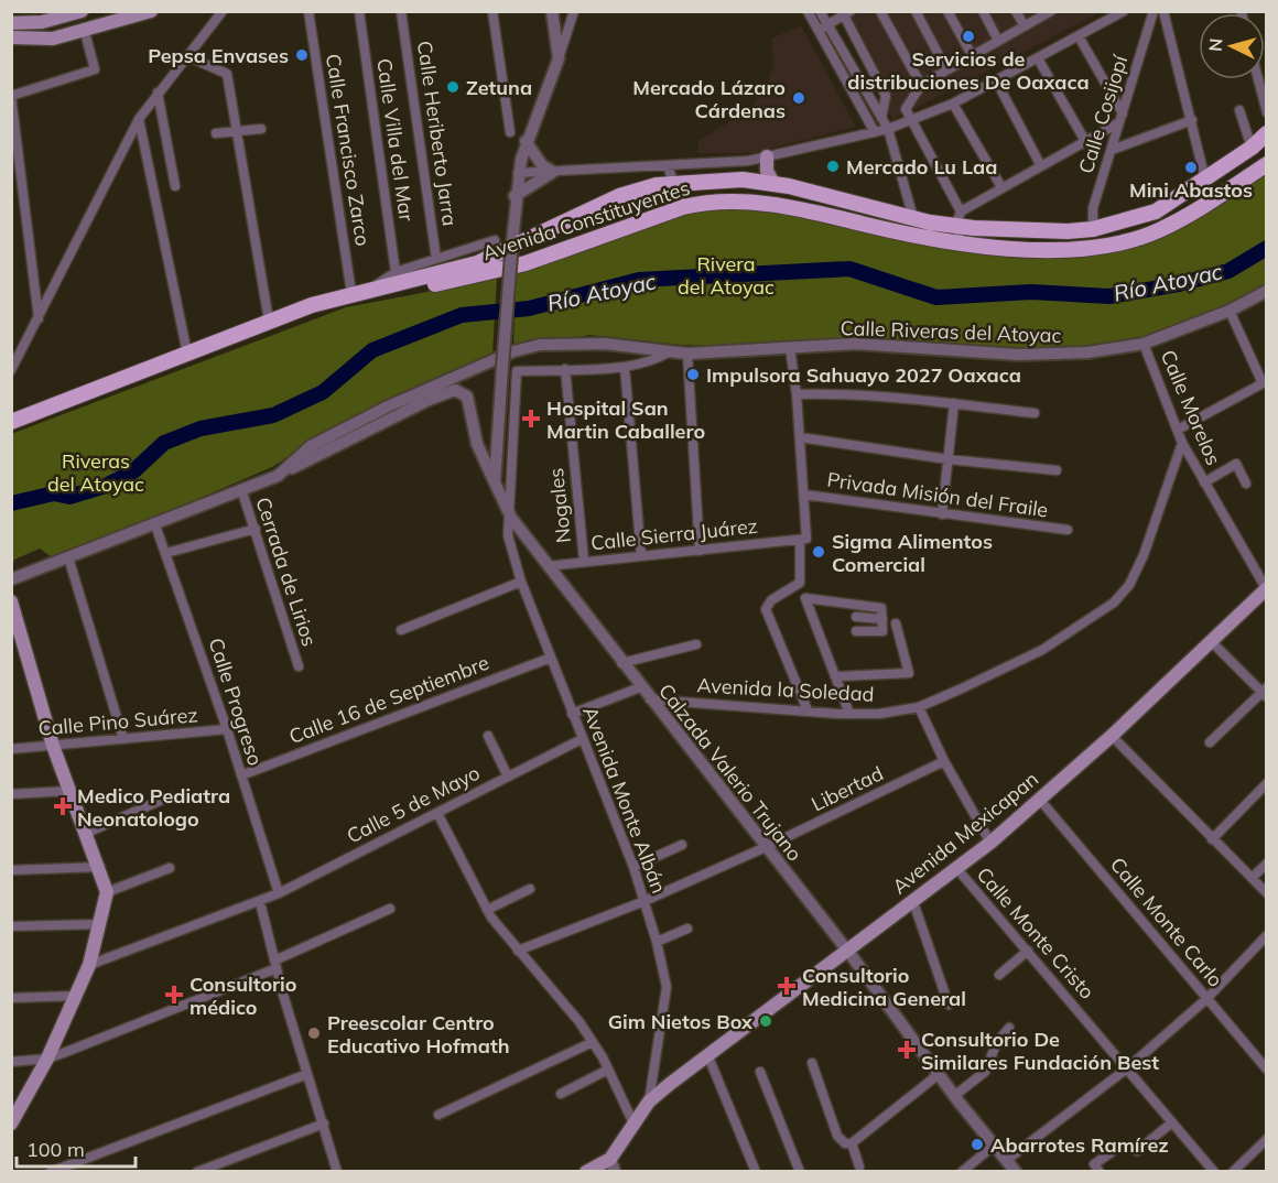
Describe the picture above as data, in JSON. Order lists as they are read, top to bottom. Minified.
{"streets":{"main road":["Avenida Constituyentes","Avenida Mexicapan"],"street":["Calle Cosijopí","Calle Heriberto Jarra","Calle Villa del Mar","Calle Francisco Zarco","Calle Riveras del Atoyac","Calle Morelos","Privada Misión del Fraile","Nogales","Calle Sierra Juárez","Cerrada de Lirios","Avenida la Soledad","Calle 16 de Septiembre","Calle Progreso","Calle Pino Suárez","Calzada Valerio Trujano","Libertad","Avenida Monte Albán","Calle 5 de Mayo","Calle Monte Carlo","Calle Monte Cristo"]},"crossings":[["Calle Cosijopí","Avenida Constituyentes"],["Calle Riveras del Atoyac","Calle Morelos"],["Calle Riveras del Atoyac","Calzada Valerio Trujano"],["Calle Morelos","Avenida la Soledad"],["Calle Morelos","Avenida Mexicapan"],["Nogales","Calle Sierra Juárez"],["Nogales","Avenida Monte Albán"],["Calle Sierra Juárez","Calzada Valerio Trujano"],["Avenida la Soledad","Calzada Valerio Trujano"],["Calle 16 de Septiembre","Calle Progreso"],["Calle 16 de Septiembre","Avenida Monte Albán"],["Calle Progreso","Calle Pino Suárez"],["Calle Progreso","Calle 5 de Mayo"],["Calzada Valerio Trujano","Libertad"],["Calzada Valerio Trujano","Avenida Monte Albán"],["Calzada Valerio Trujano","Avenida Mexicapan"],["Libertad","Avenida Monte Albán"],["Avenida Monte Albán","Calle 5 de Mayo"],["Avenida Monte Albán","Avenida Mexicapan"],["Avenida Mexicapan","Calle Monte Carlo"],["Avenida Mexicapan","Calle Monte Cristo"]],"water":["Río Atoyac"],"parks":["Rivera del Atoyac","Riveras del Atoyac"],"places":{"other":["Servicios de distribuciones De Oaxaca","Pepsa Envases","Zetuna","Mercado Lázaro Cárdenas","Mercado Lu Laa","Mini Abastos","Impulsora Sahuayo 2027 Oaxaca","Sigma Alimentos Comercial","Gim Nietos Box","Preescolar Centro Educativo Hofmath","Abarrotes Ramírez"],"health":["Hospital San Martin Caballero","Medico Pediatra Neonatologo","Consultorio Medicina General","Consultorio médico","Consultorio De Similares Fundación Best"]},"scale_bar":"100 m","north":"left"}
